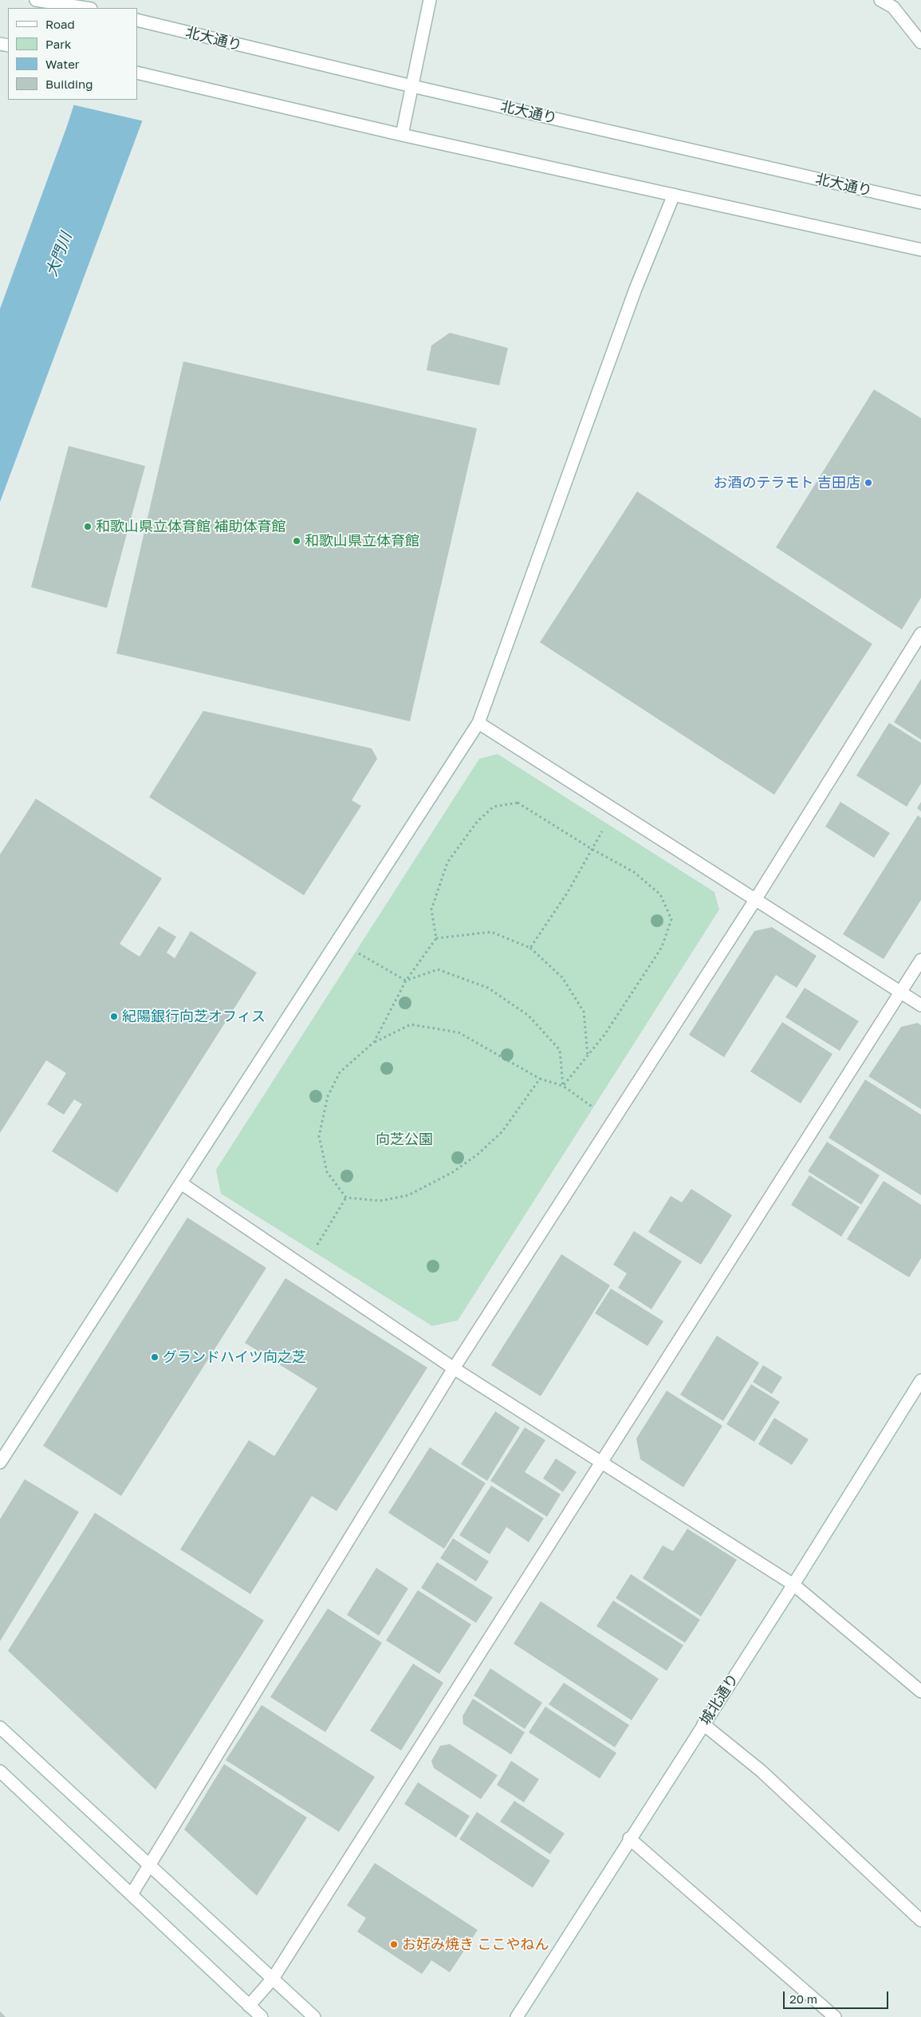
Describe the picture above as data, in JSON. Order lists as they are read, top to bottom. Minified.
{"streets":{"street":["北大通り","城北通り"]},"water":["大門川"],"parks":["向芝公園"],"places":["お酒のテラモト 吉田店","和歌山県立体育館 補助体育館","和歌山県立体育館","紀陽銀行向芝オフィス","グランドハイツ向之芝","お好み焼き ここやねん"],"legend":["Road","Park","Water","Building"],"scale_bar":"20 m"}
